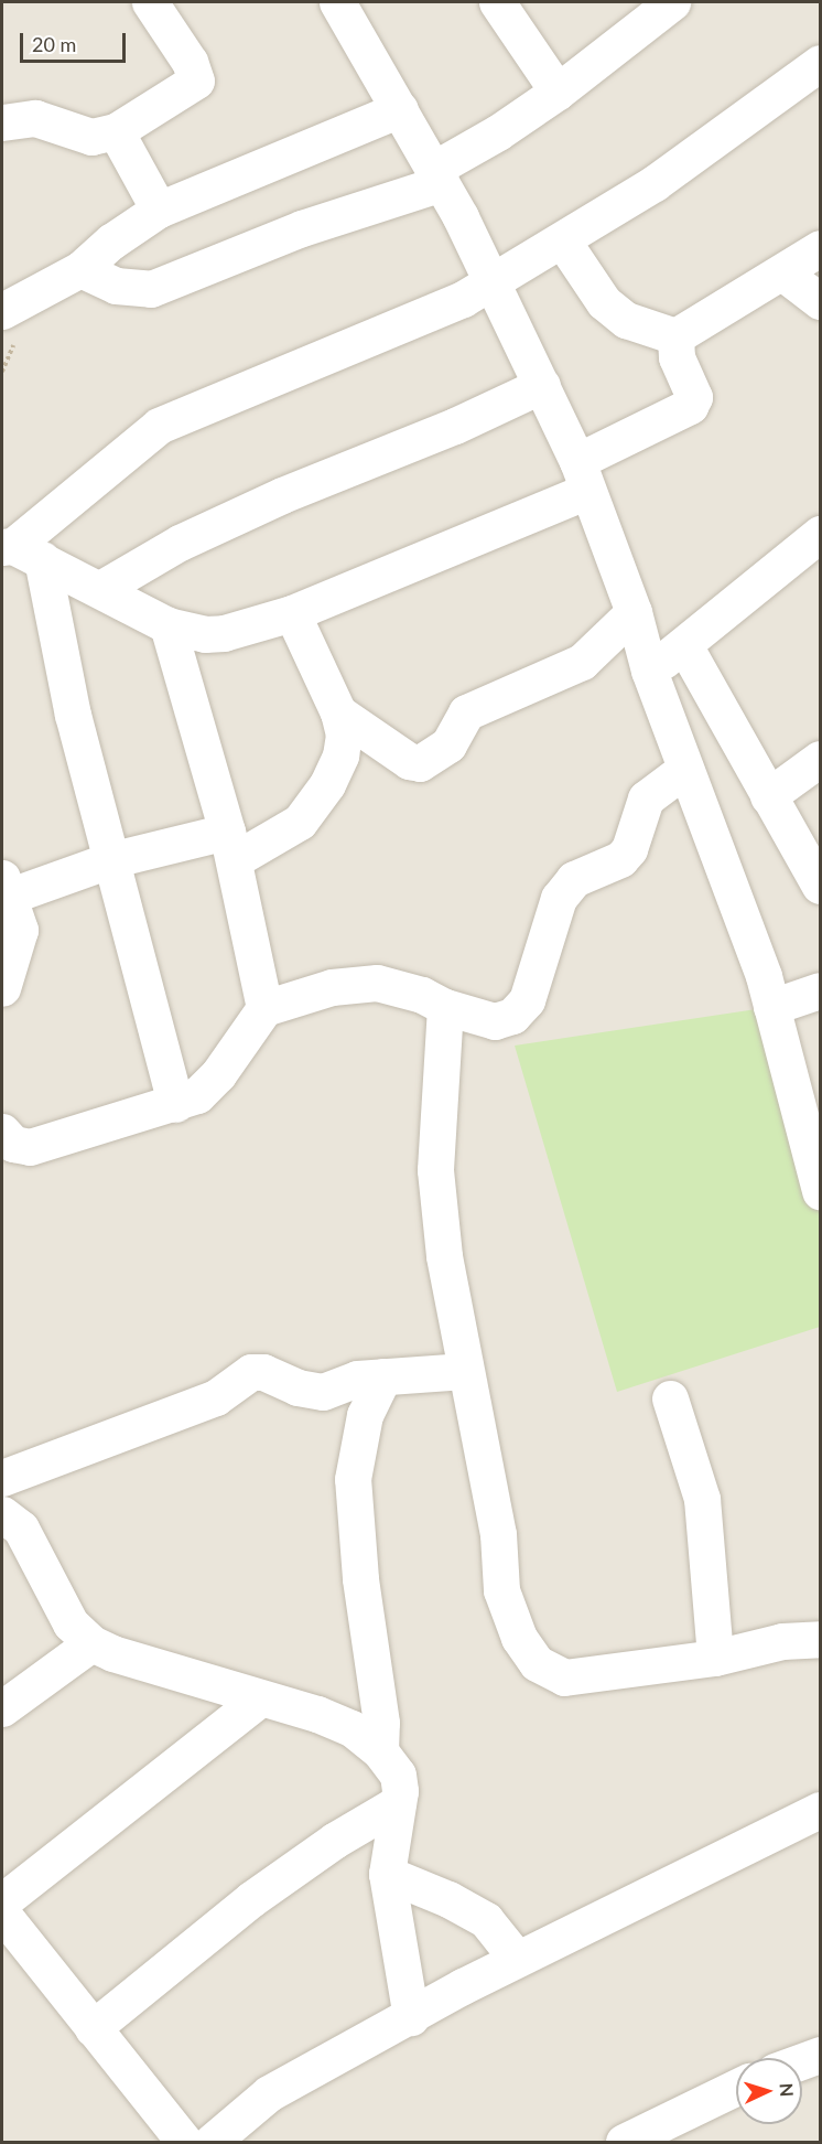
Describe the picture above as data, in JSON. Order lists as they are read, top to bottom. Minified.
{"scale_bar":"20 m","north":"right"}
